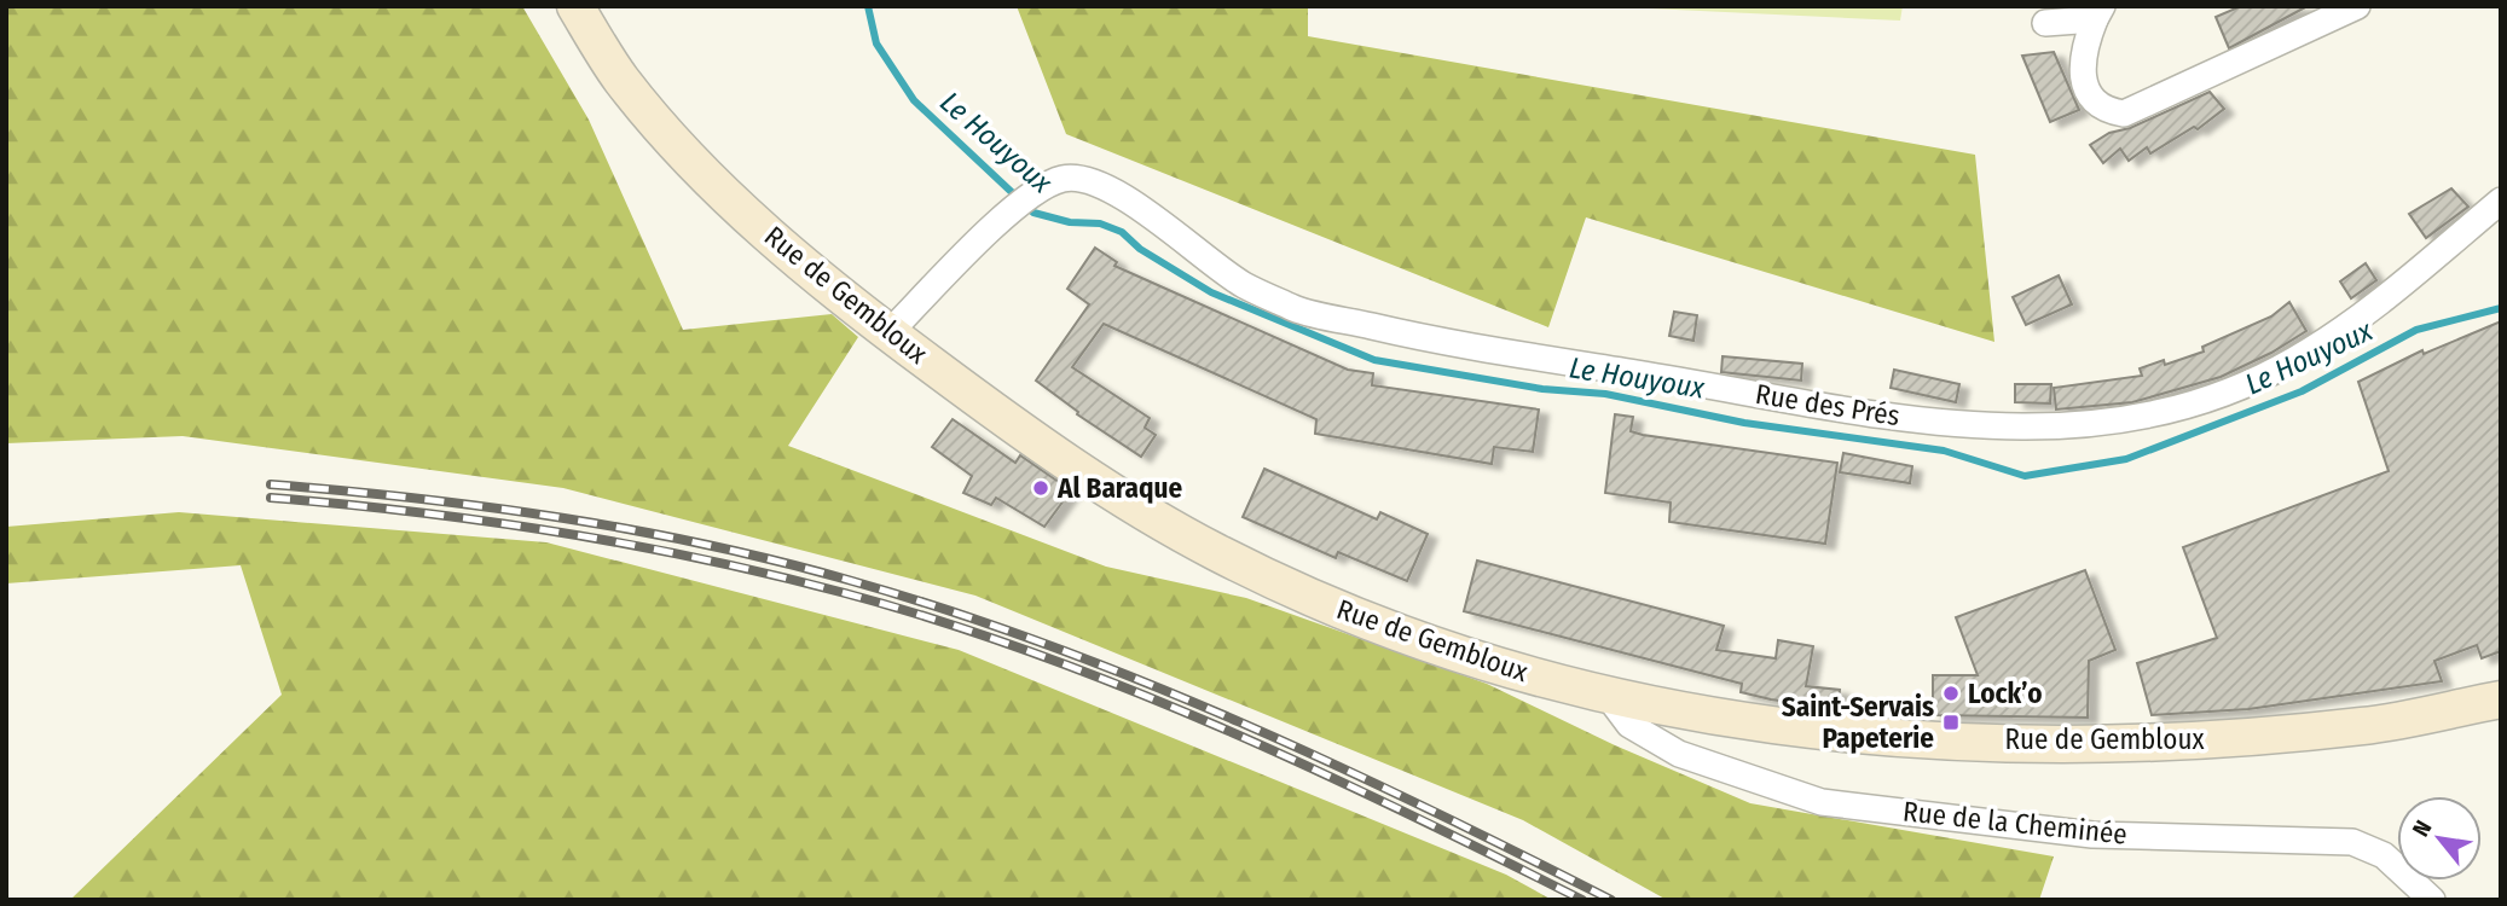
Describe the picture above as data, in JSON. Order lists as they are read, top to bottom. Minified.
{"streets":{"main road":["Rue de Gembloux"],"street":["Rue des Prés","Rue de la Cheminée"]},"crossings":[["Rue de Gembloux","Rue des Prés"],["Rue de Gembloux","Rue de la Cheminée"]],"water":["Le Houyoux"],"places":{"other":["Al Baraque","Lock’o"],"transit":["Saint-Servais Papeterie"]},"north":"top left"}
